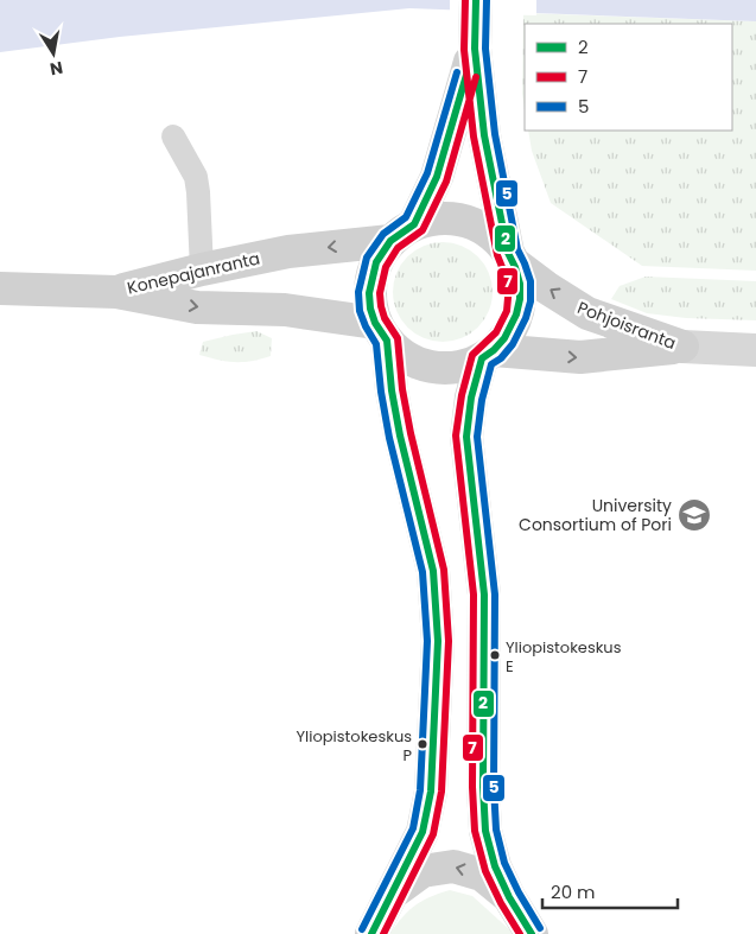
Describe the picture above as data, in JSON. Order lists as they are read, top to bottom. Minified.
{"streets":{"main road":["Konepajanranta","Pohjoisranta"]},"crossings":[["Konepajanranta","Pohjoisranta"]],"places":{"school or university":["University Consortium of Pori"],"other":["Yliopistokeskus E","Yliopistokeskus P"]},"lines":["transit line 2","transit line 7","transit line 5"],"legend":["2","7","5"],"scale_bar":"20 m","north":"bottom"}
